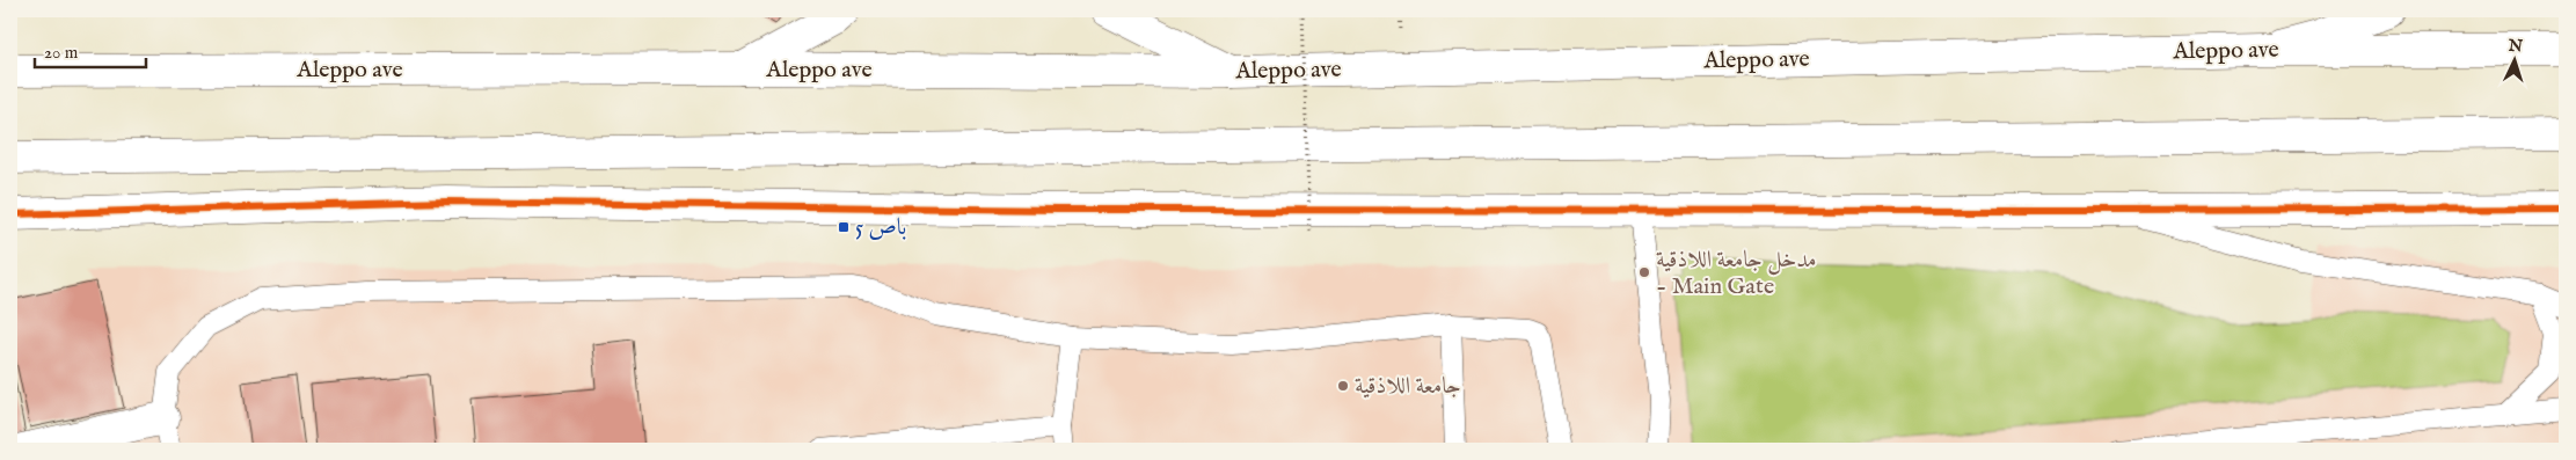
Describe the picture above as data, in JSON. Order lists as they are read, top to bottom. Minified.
{"streets":{"main road":["Aleppo ave"]},"places":{"transit":["باص 5"],"other":["مدخل جامعة اللاذقية - Main Gate","جامعة اللاذقية"]},"scale_bar":"20 m","north":"top"}
